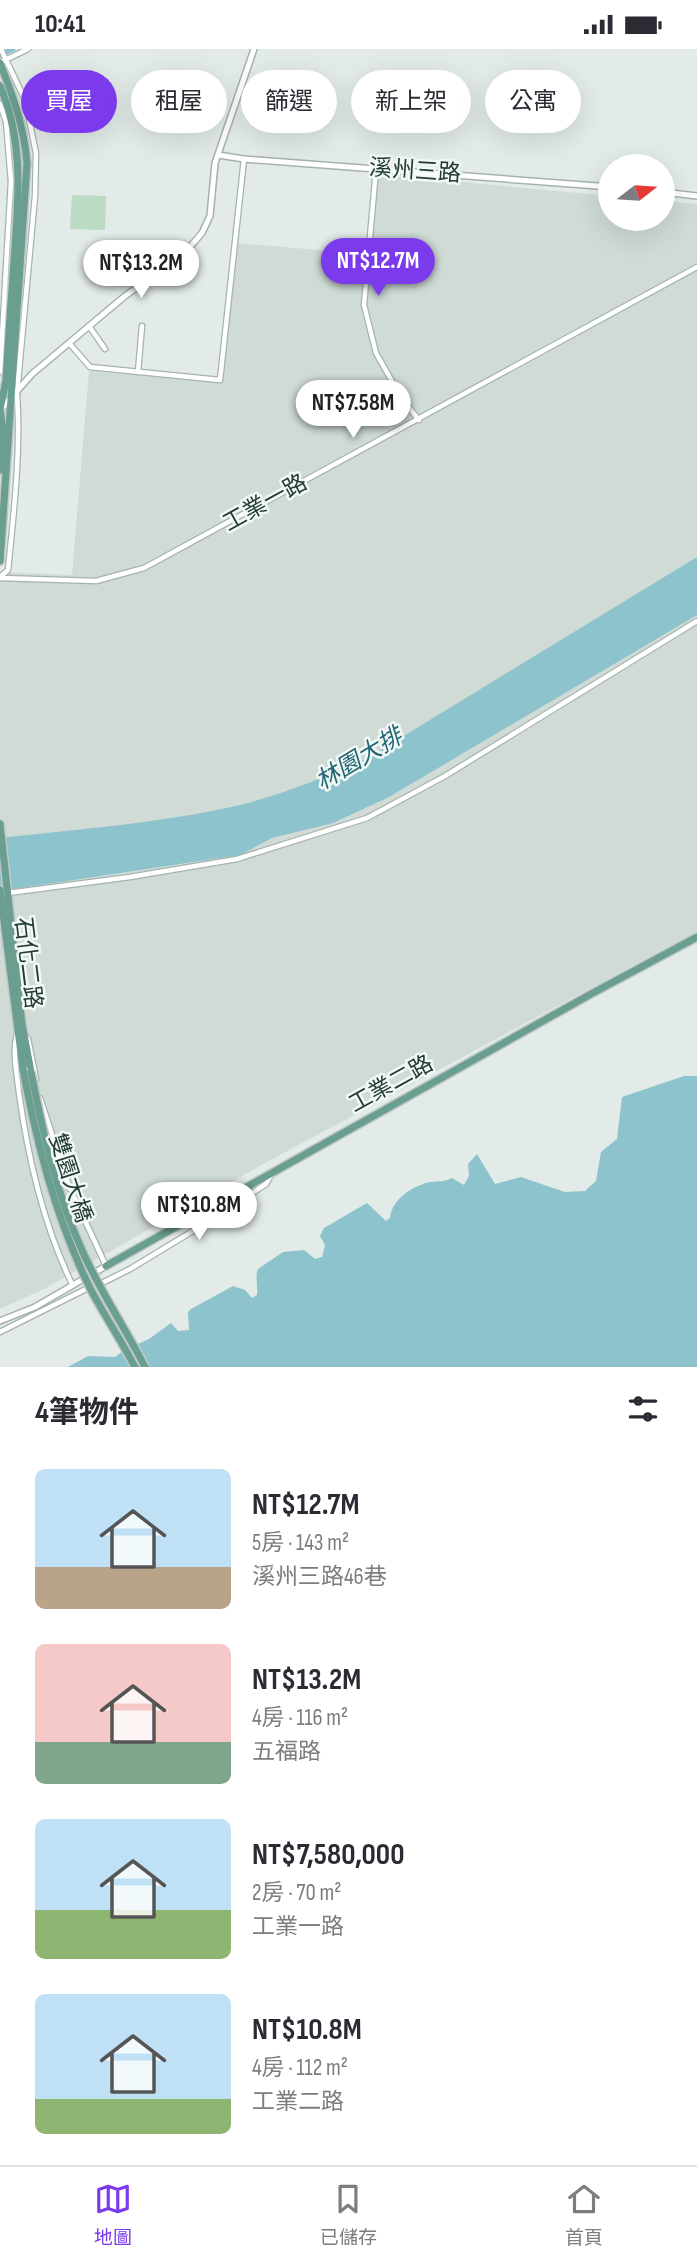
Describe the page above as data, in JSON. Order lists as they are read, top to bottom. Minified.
{"streets":{"main road":["石化二路","工業二路","雙園大橋"],"street":["溪州三路","工業一路"]},"crossings":[["石化二路","工業二路"],["石化二路","雙園大橋"]],"water":["林園大排"],"north":"right","page":{"status":"10:41","chip":["買屋","租屋","篩選","新上架","公寓"],"price":["NT$12.7M","NT$13.2M","NT$7.58M","NT$10.8M"],"heading":"4筆物件","list":[{"name":"NT$12.7M","note":"5房 · 143 m² · 溪州三路46巷"},{"name":"NT$13.2M","note":"4房 · 116 m² · 五福路"},{"name":"NT$7,580,000","note":"2房 · 70 m² · 工業一路"},{"name":"NT$10.8M","note":"4房 · 112 m² · 工業二路"}],"tabs":["地圖","已儲存","首頁"]}}
